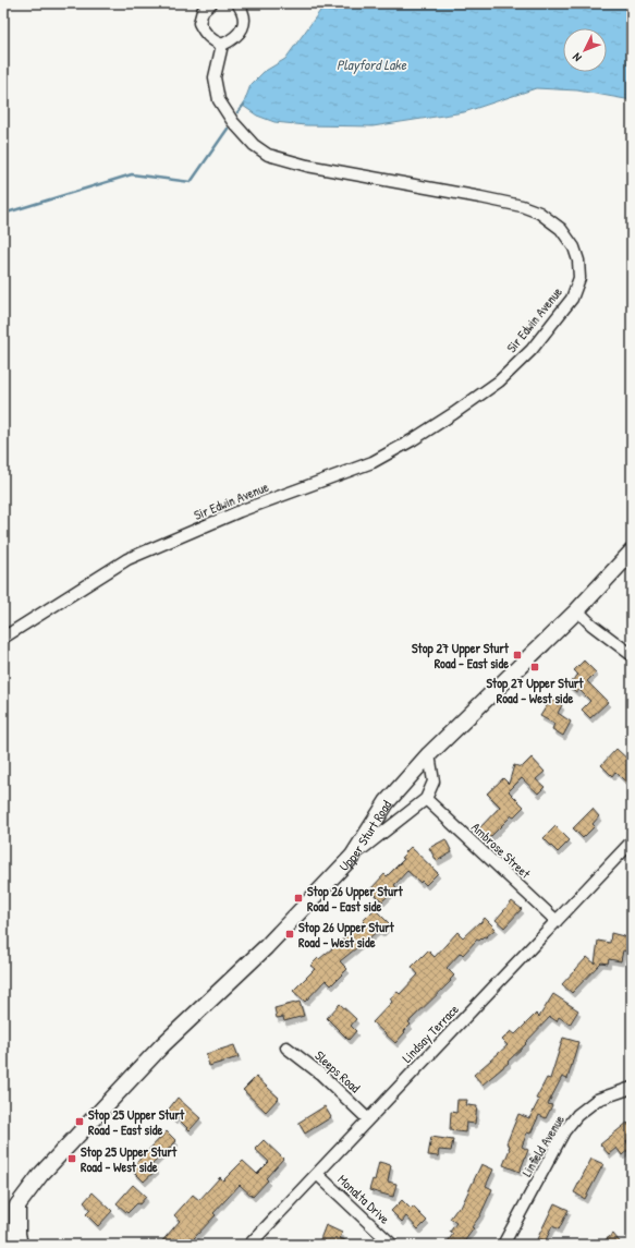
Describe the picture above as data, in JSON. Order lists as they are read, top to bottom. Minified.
{"streets":{"main road":["Upper Sturt Road"],"street":["Sir Edwin Avenue","Ambrose Street","Lindsay Terrace","Sleeps Road","Linfield Avenue","Monalta Drive"]},"crossings":[["Ambrose Street","Lindsay Terrace"],["Lindsay Terrace","Sleeps Road"],["Lindsay Terrace","Monalta Drive"]],"water":["Playford Lake"],"places":{"transit":["Stop 27 Upper Sturt Road - East side","Stop 27 Upper Sturt Road - West side","Stop 26 Upper Sturt Road - East side","Stop 26 Upper Sturt Road - West side","Stop 25 Upper Sturt Road - East side","Stop 25 Upper Sturt Road - West side"]},"north":"bottom left"}
